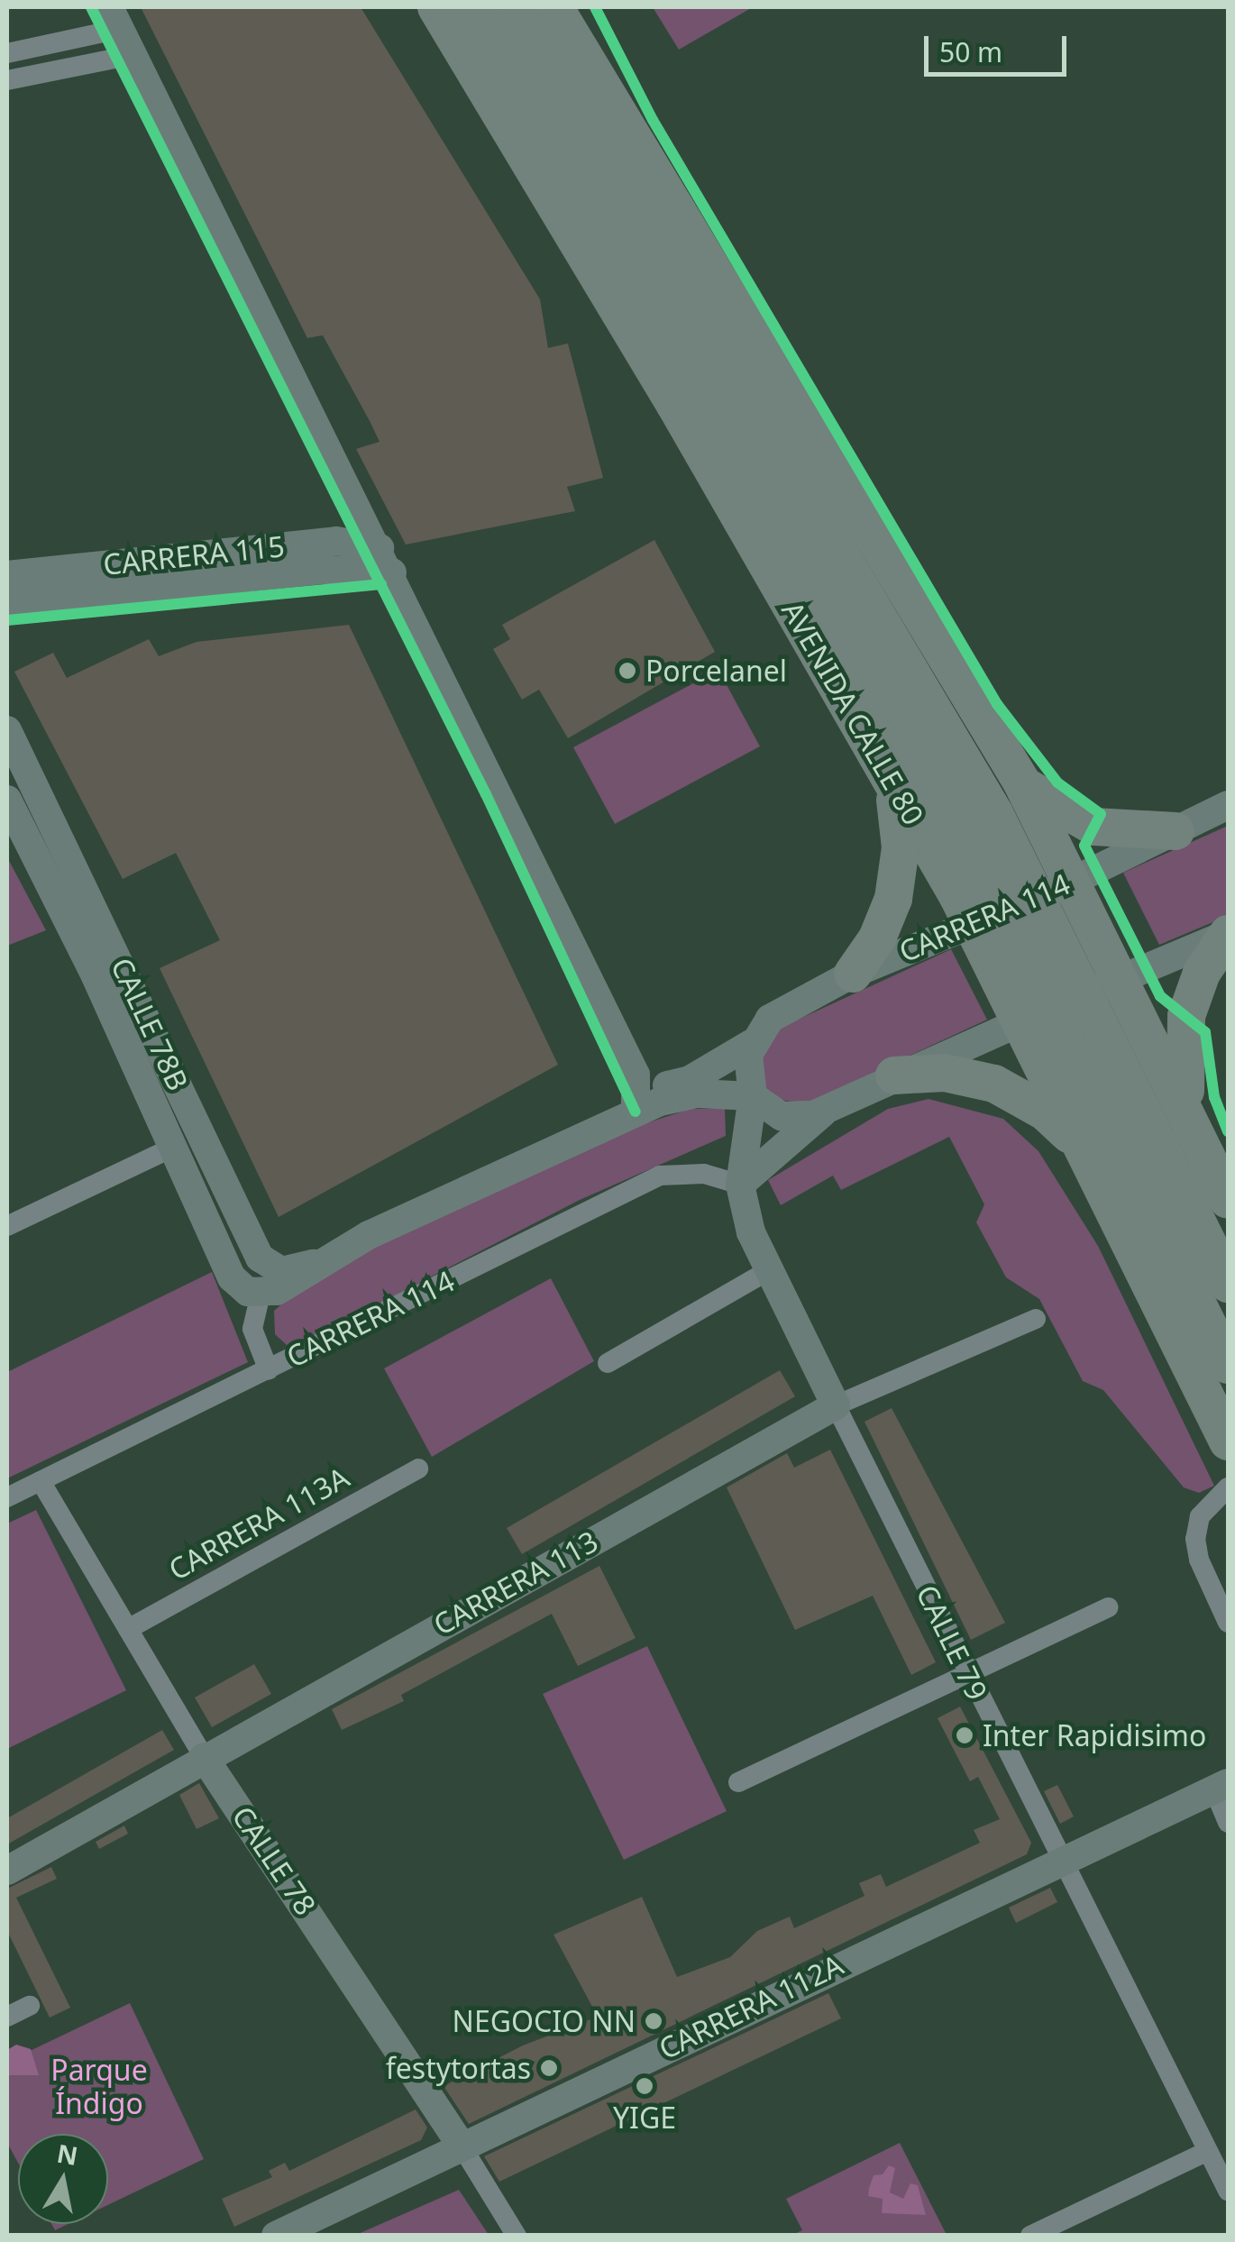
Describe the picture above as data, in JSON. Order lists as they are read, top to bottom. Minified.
{"streets":{"highway":["AVENIDA CALLE 80"],"street":["CARRERA 115","CARRERA 114","CALLE 78B","CARRERA 113A","CARRERA 113","CALLE 79","CALLE 78","CARRERA 112A"]},"crossings":[["AVENIDA CALLE 80","CARRERA 114"],["CARRERA 114","CALLE 79"],["CARRERA 114","CALLE 78"],["CARRERA 113A","CALLE 78"],["CARRERA 113","CALLE 79"],["CARRERA 113","CALLE 78"],["CALLE 79","CARRERA 112A"],["CALLE 78","CARRERA 112A"]],"parks":["Parque Índigo"],"places":["Porcelanel","Inter Rapidisimo","NEGOCIO NN","festytortas","YIGE"],"scale_bar":"50 m","north":"top"}
